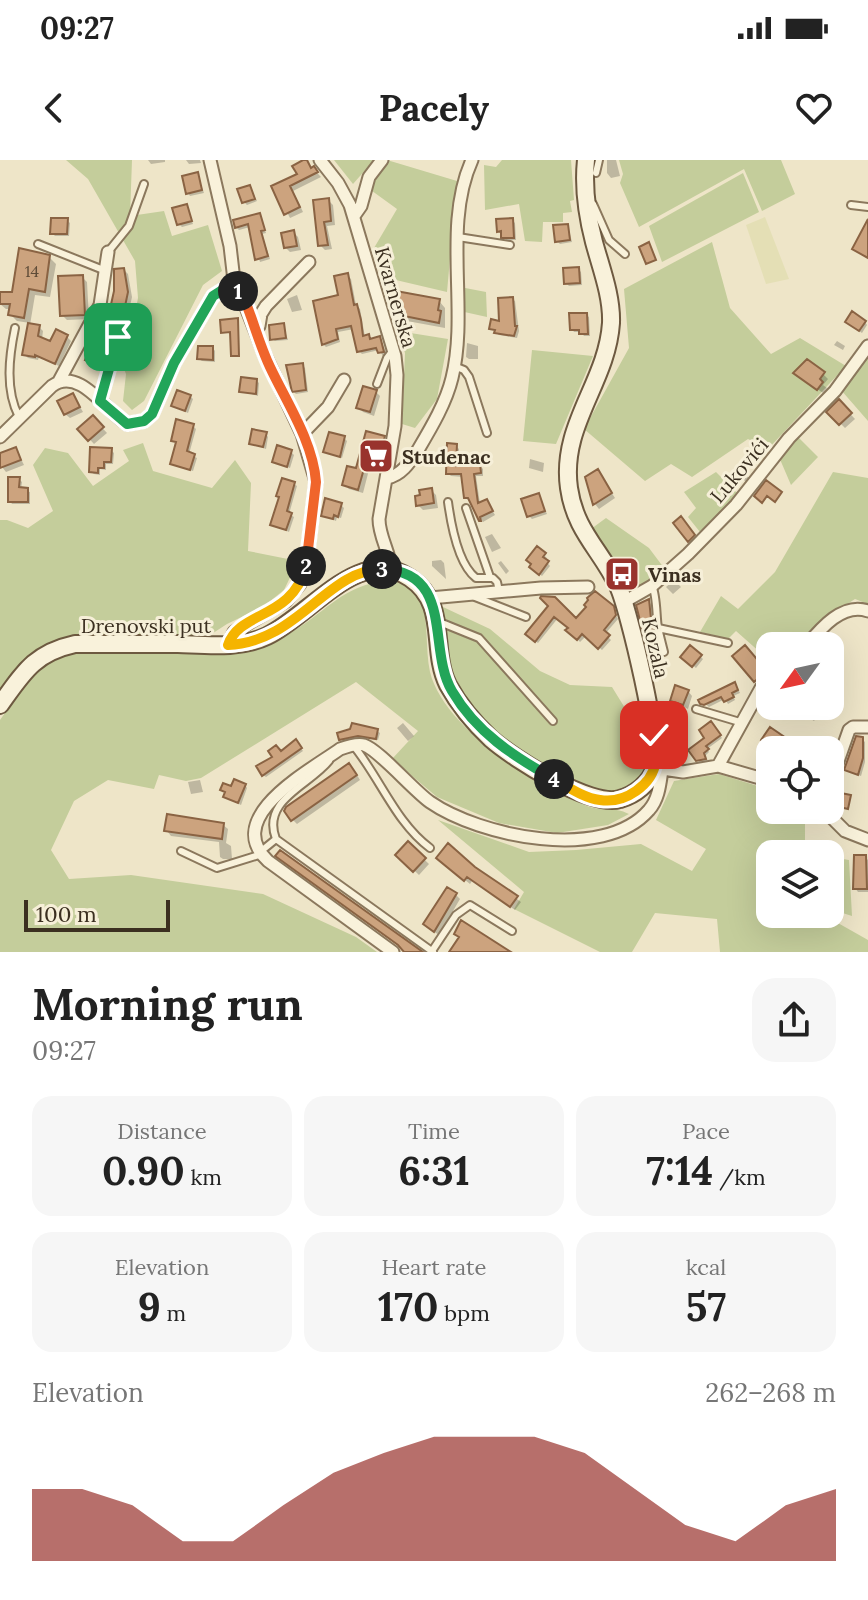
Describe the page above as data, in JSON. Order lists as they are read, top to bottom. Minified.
{"streets":{"main road":["Drenovski put","Kozala"],"street":["Kvarnerska","Lukovići"]},"crossings":[["Kvarnerska","Drenovski put"],["Lukovići","Kozala"]],"places":{"supermarket":["Studenac"],"bus stop":["Vinas"]},"house_numbers":["14"],"scale_bar":"100 m","north":"bottom left","page":{"status":"09:27","header":"Pacely","pins":["1","2","3","4"],"scale":"100 m","heading":["Morning run","09:27"],"stats":[["Distance","0.90 km"],["Time","6:31"],["Pace","7:14 /km"],["Elevation","9 m"],["Heart rate","170 bpm"],["kcal","57"]],"chart":["Elevation","262–268 m"]}}
